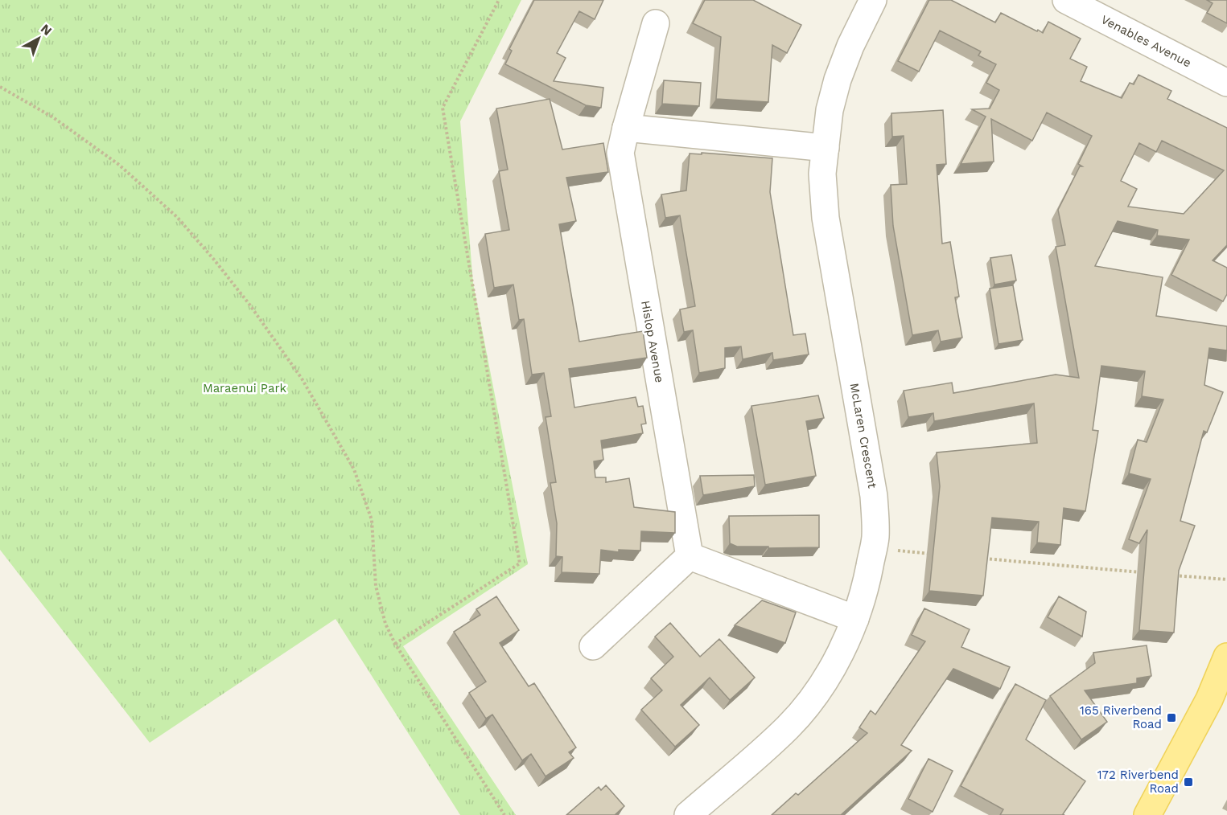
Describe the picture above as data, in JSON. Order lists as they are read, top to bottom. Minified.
{"streets":{"street":["Venables Avenue","Hislop Avenue","McLaren Crescent"]},"parks":["Maraenui Park"],"places":{"transit":["165 Riverbend Road","172 Riverbend Road"]},"north":"top right"}
